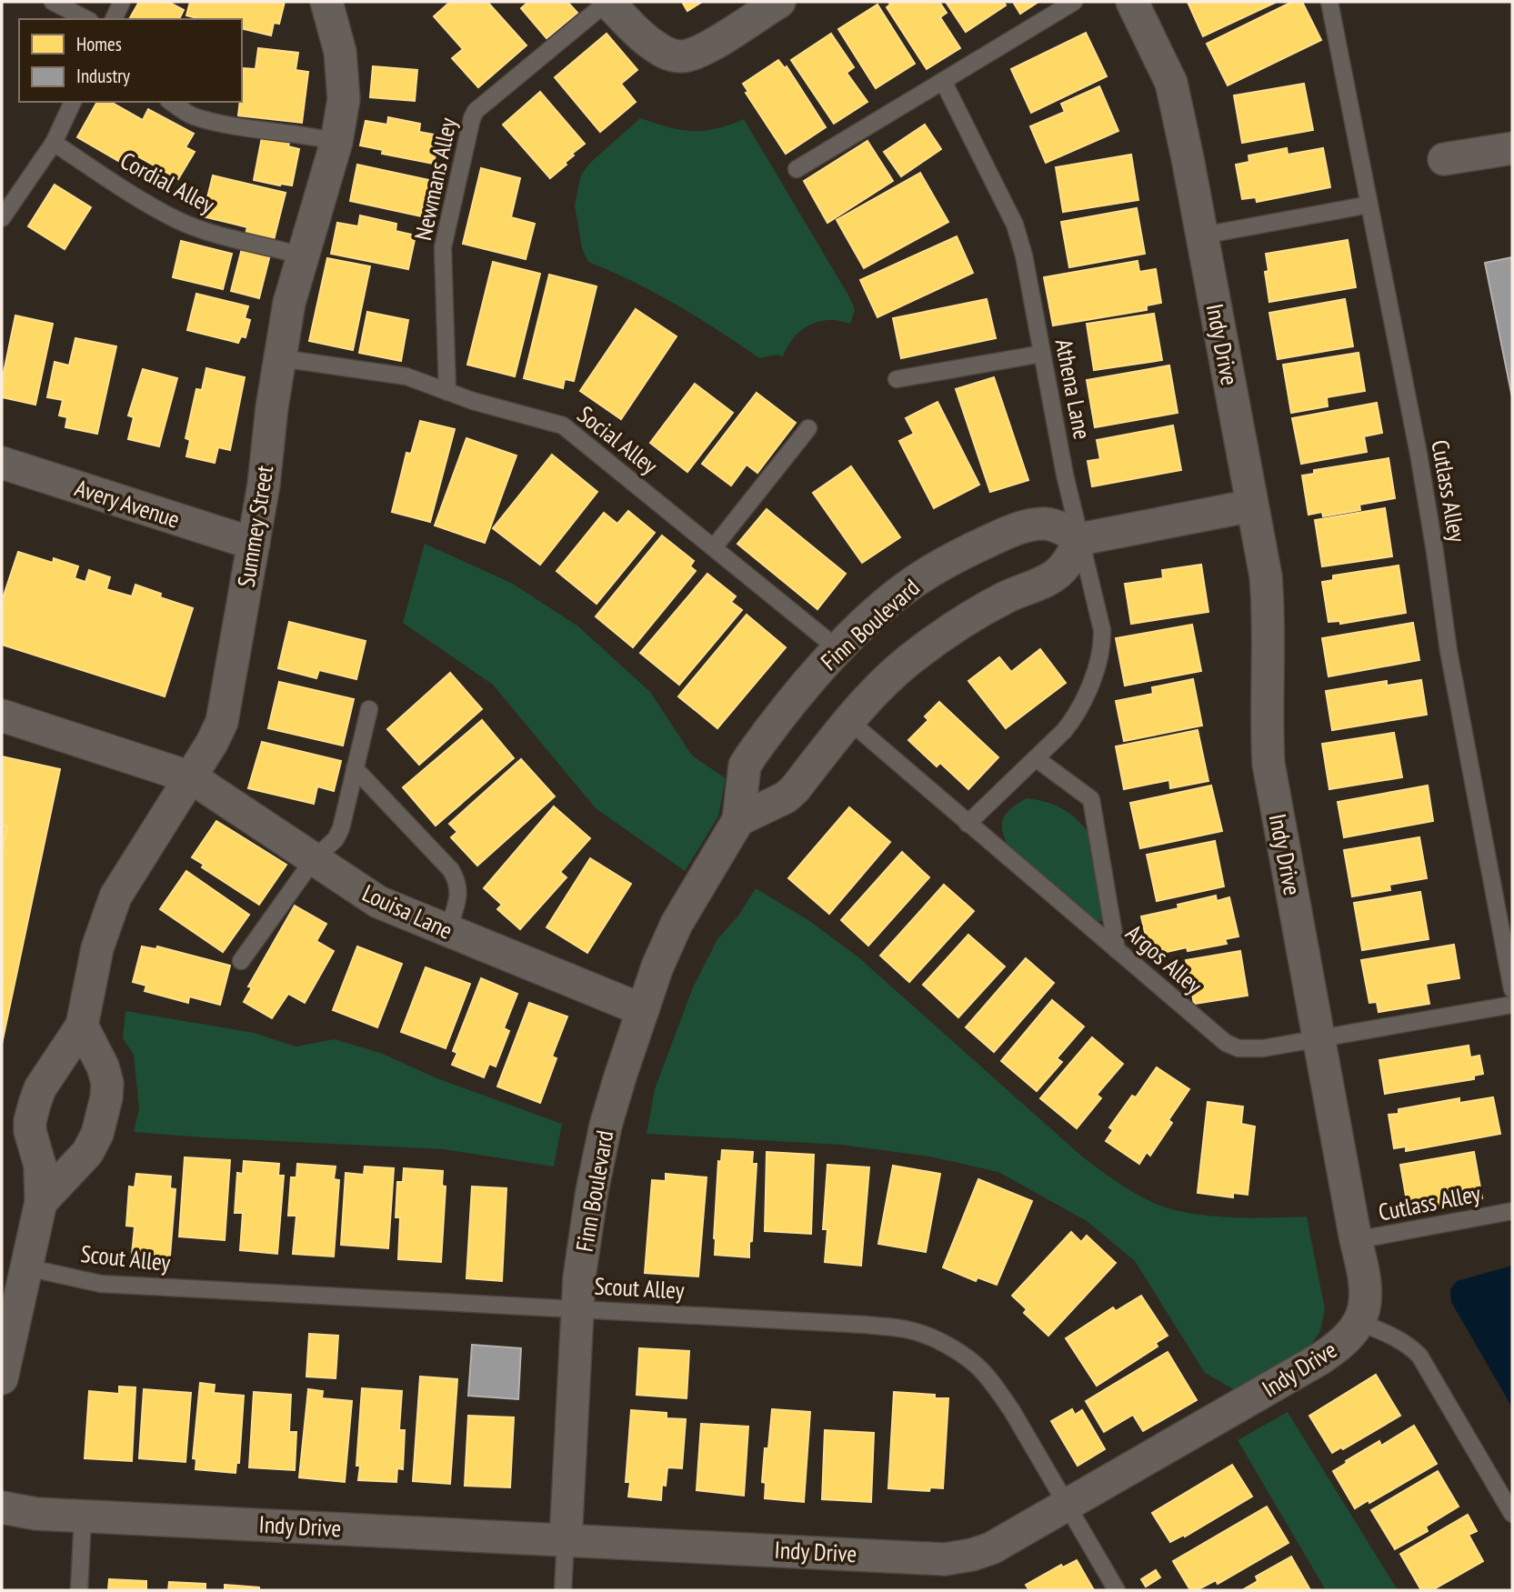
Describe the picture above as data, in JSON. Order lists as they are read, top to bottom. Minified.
{"streets":{"street":["Indy Drive","Avery Avenue","Summey Street","Finn Boulevard","Louisa Lane"],"lane":["Newmans Alley","Cordial Alley","Athena Lane","Social Alley","Cutlass Alley","Argos Alley","Scout Alley"]},"crossings":[["Newmans Alley","Social Alley"],["Cordial Alley","Summey Street"],["Indy Drive","Cutlass Alley"],["Indy Drive","Finn Boulevard"],["Indy Drive","Argos Alley"],["Indy Drive","Scout Alley"],["Athena Lane","Finn Boulevard"],["Athena Lane","Argos Alley"],["Social Alley","Summey Street"],["Social Alley","Finn Boulevard"],["Avery Avenue","Summey Street"],["Summey Street","Louisa Lane"],["Summey Street","Scout Alley"],["Finn Boulevard","Louisa Lane"],["Finn Boulevard","Scout Alley"]],"legend":["Homes","Industry"]}
